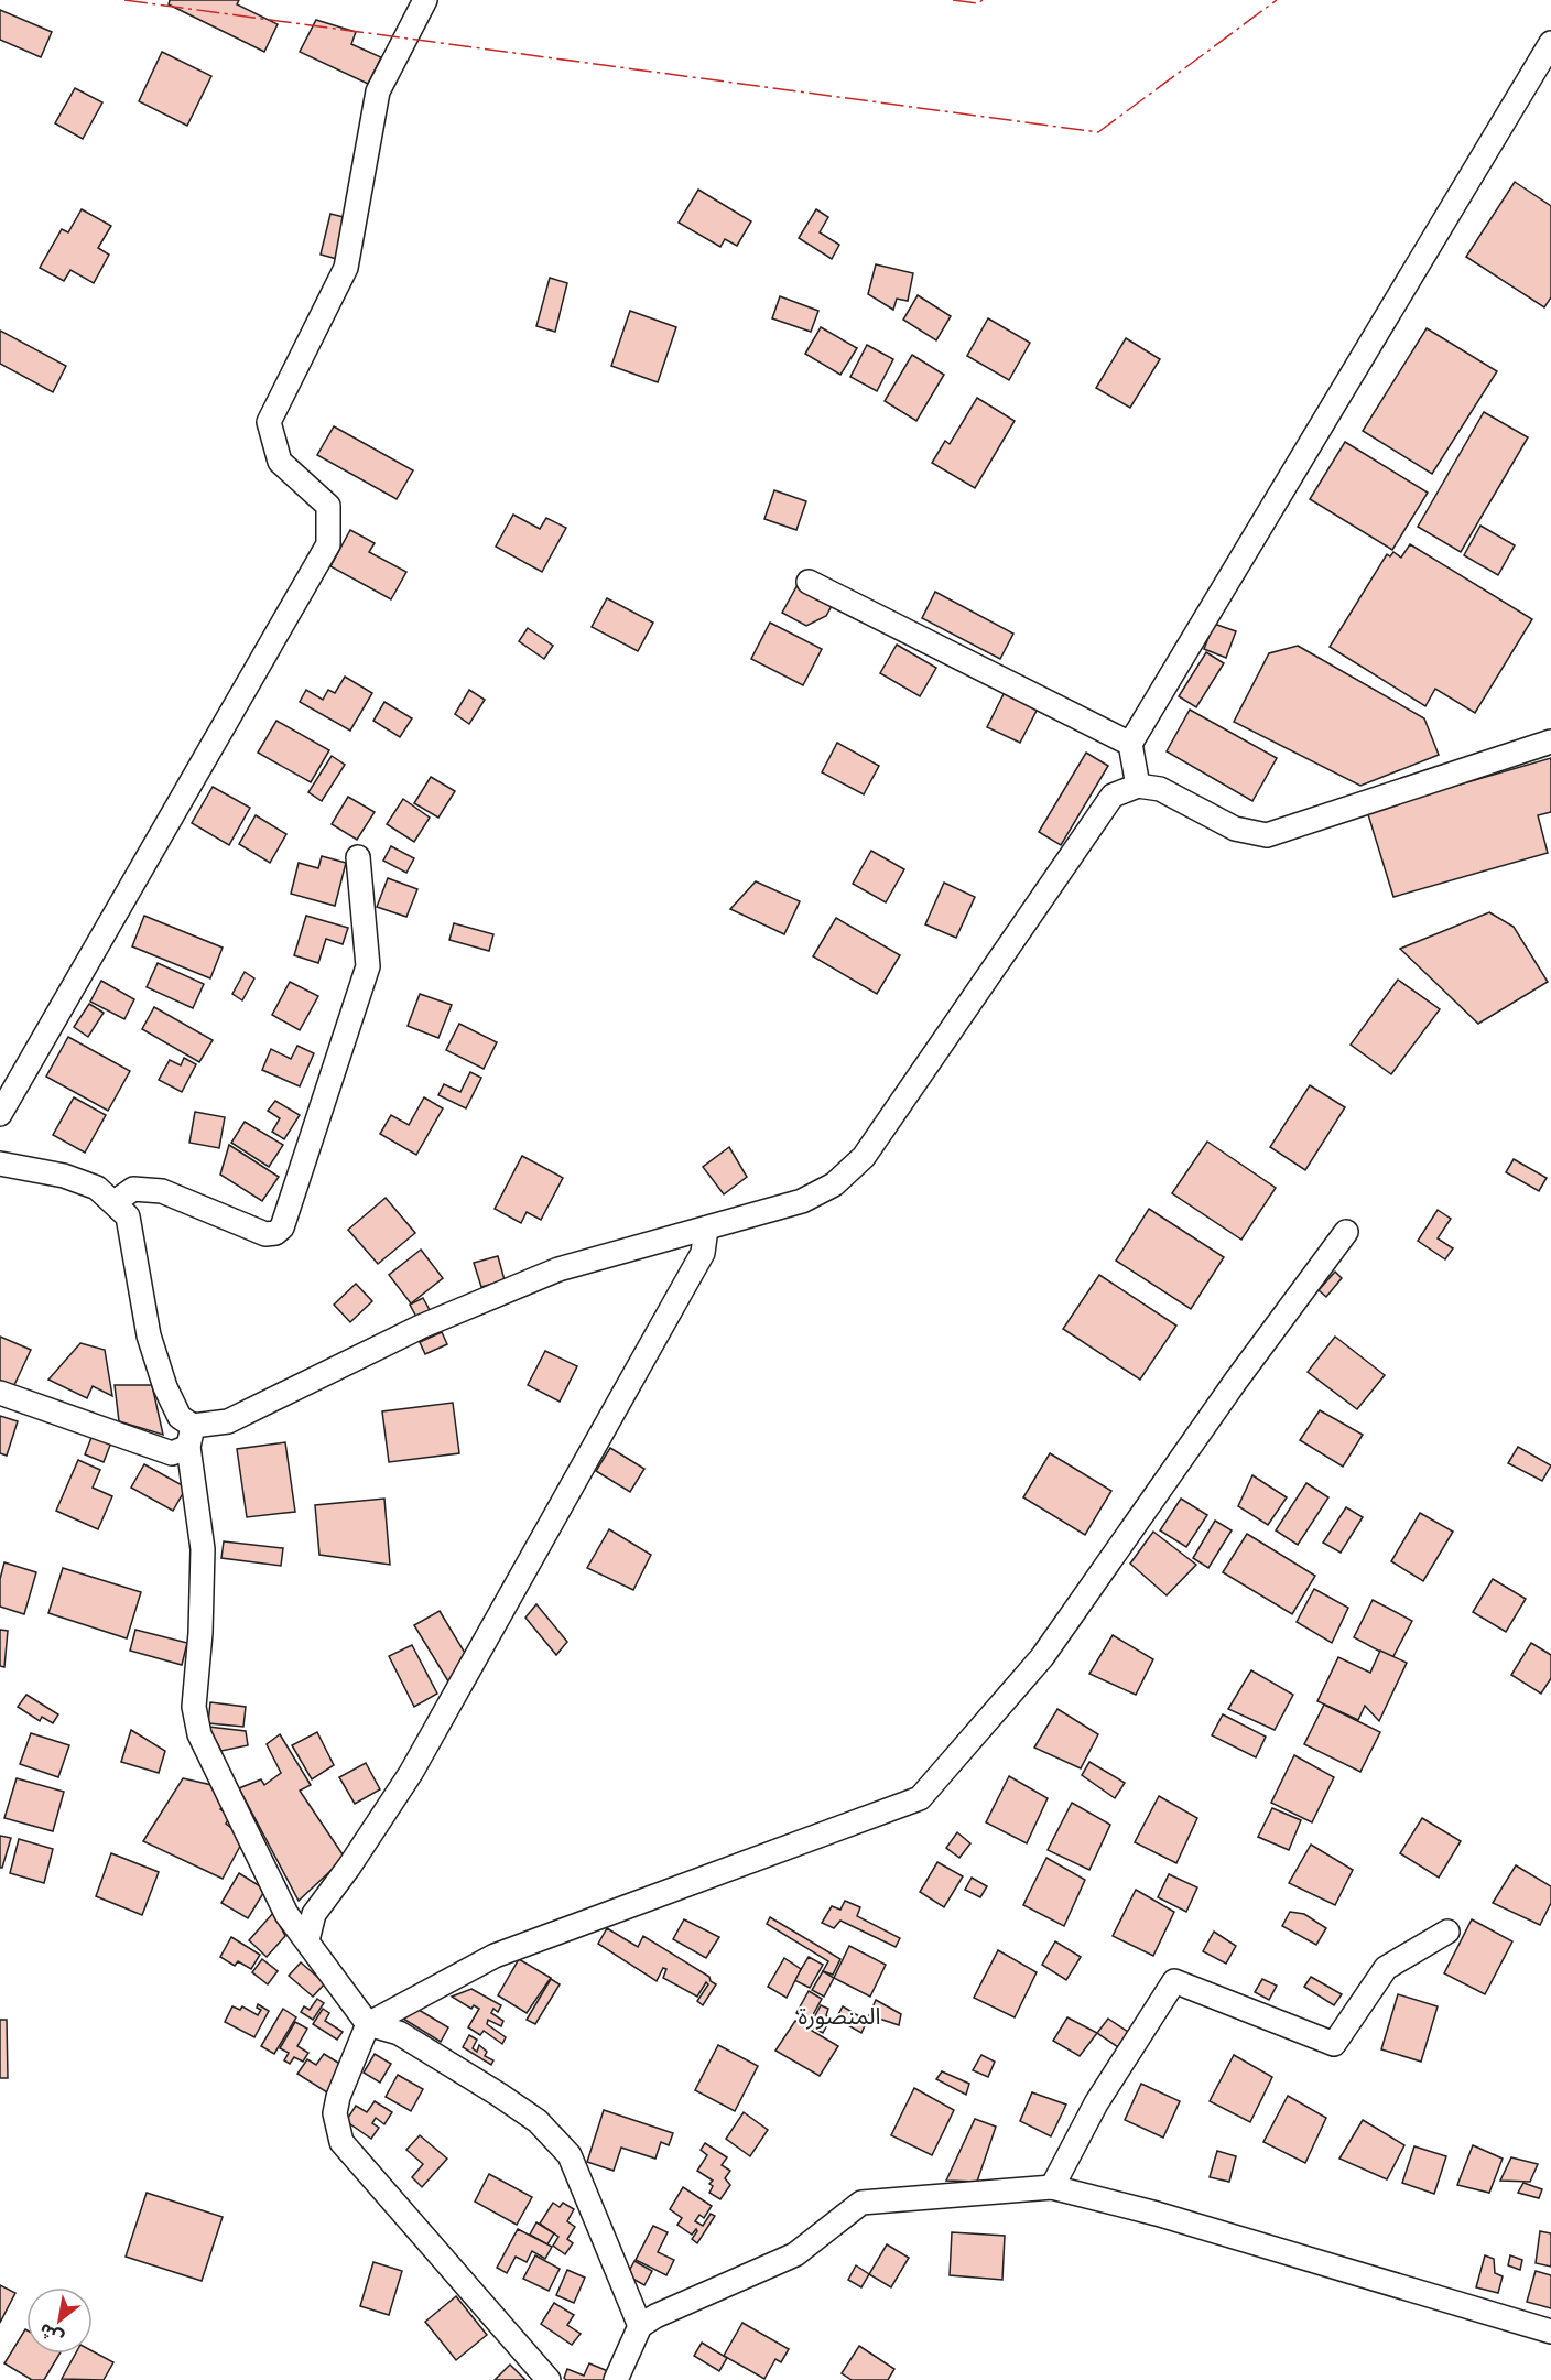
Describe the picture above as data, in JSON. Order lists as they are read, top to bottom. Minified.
{"districts":["المنصورة"],"north":"bottom left"}
